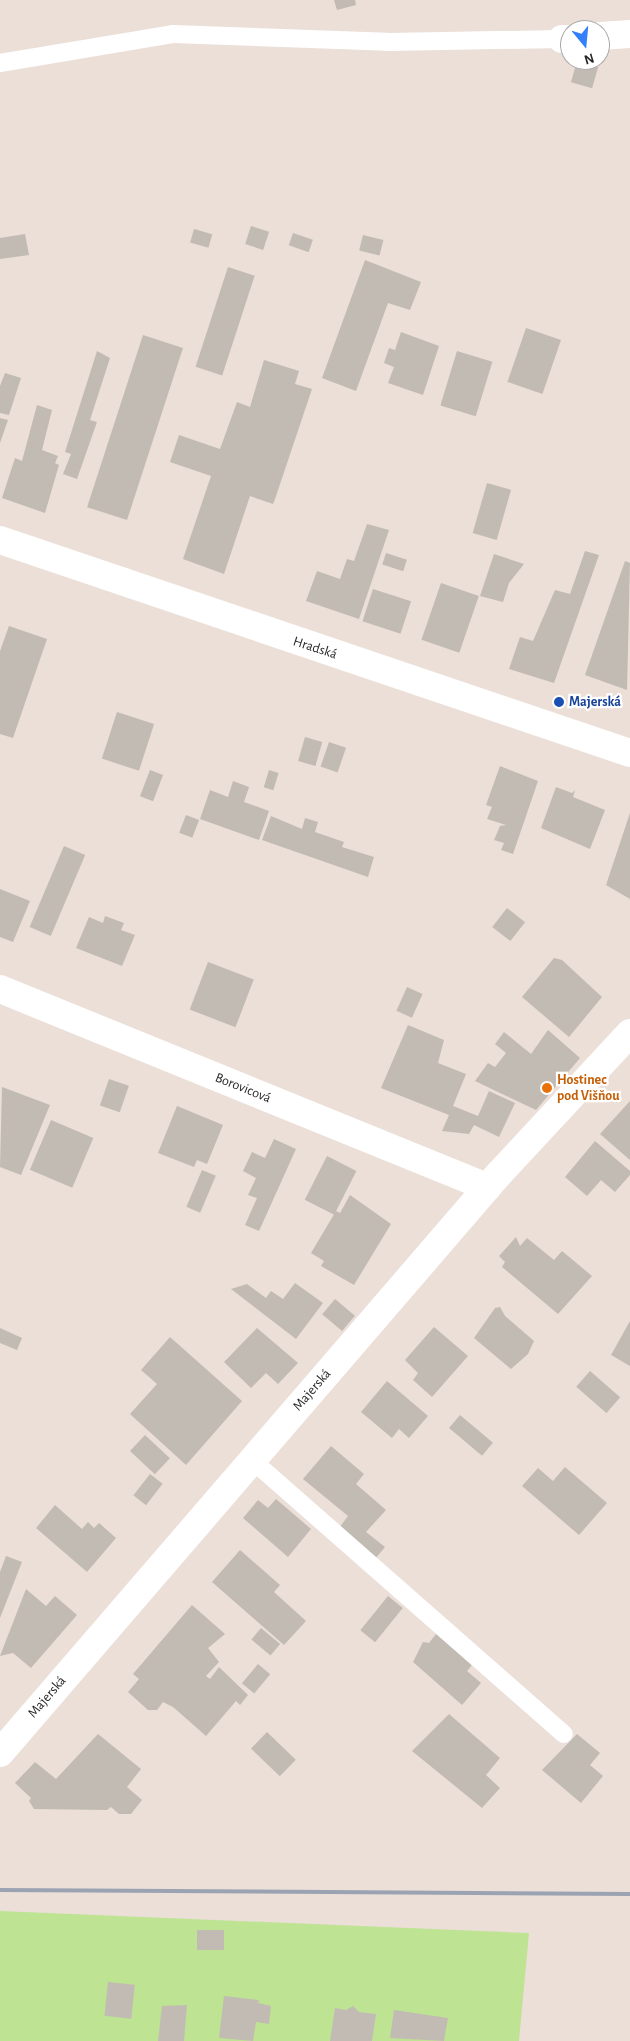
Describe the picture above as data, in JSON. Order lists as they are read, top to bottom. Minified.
{"streets":{"street":["Hradská","Borovicová","Majerská"]},"crossings":[["Borovicová","Majerská"]],"places":["Majerská","Hostinec pod Višňou"],"north":"bottom"}
